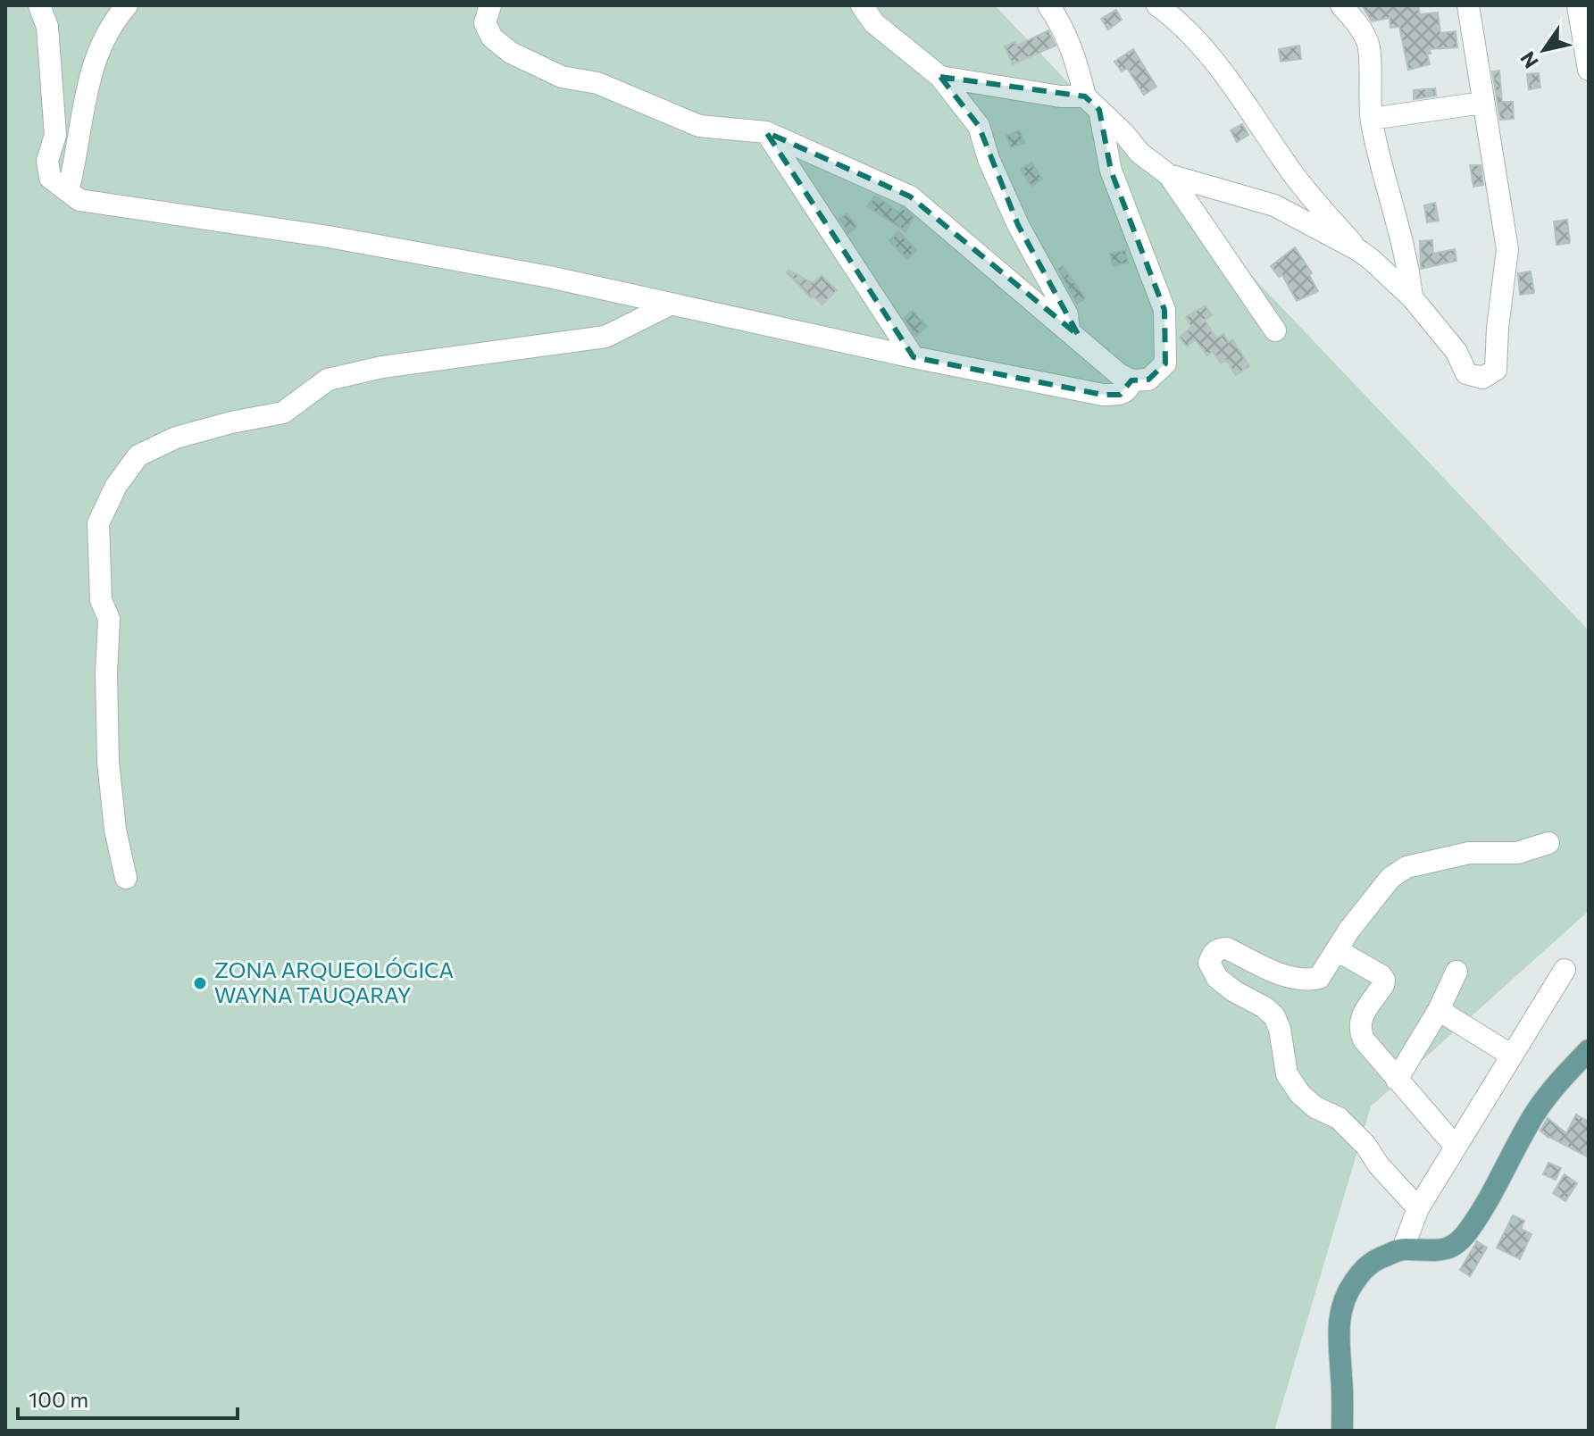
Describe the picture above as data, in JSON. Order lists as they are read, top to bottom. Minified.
{"places":["ZONA ARQUEOLÓGICA WAYNA TAUQARAY"],"scale_bar":"100 m","north":"bottom left"}
